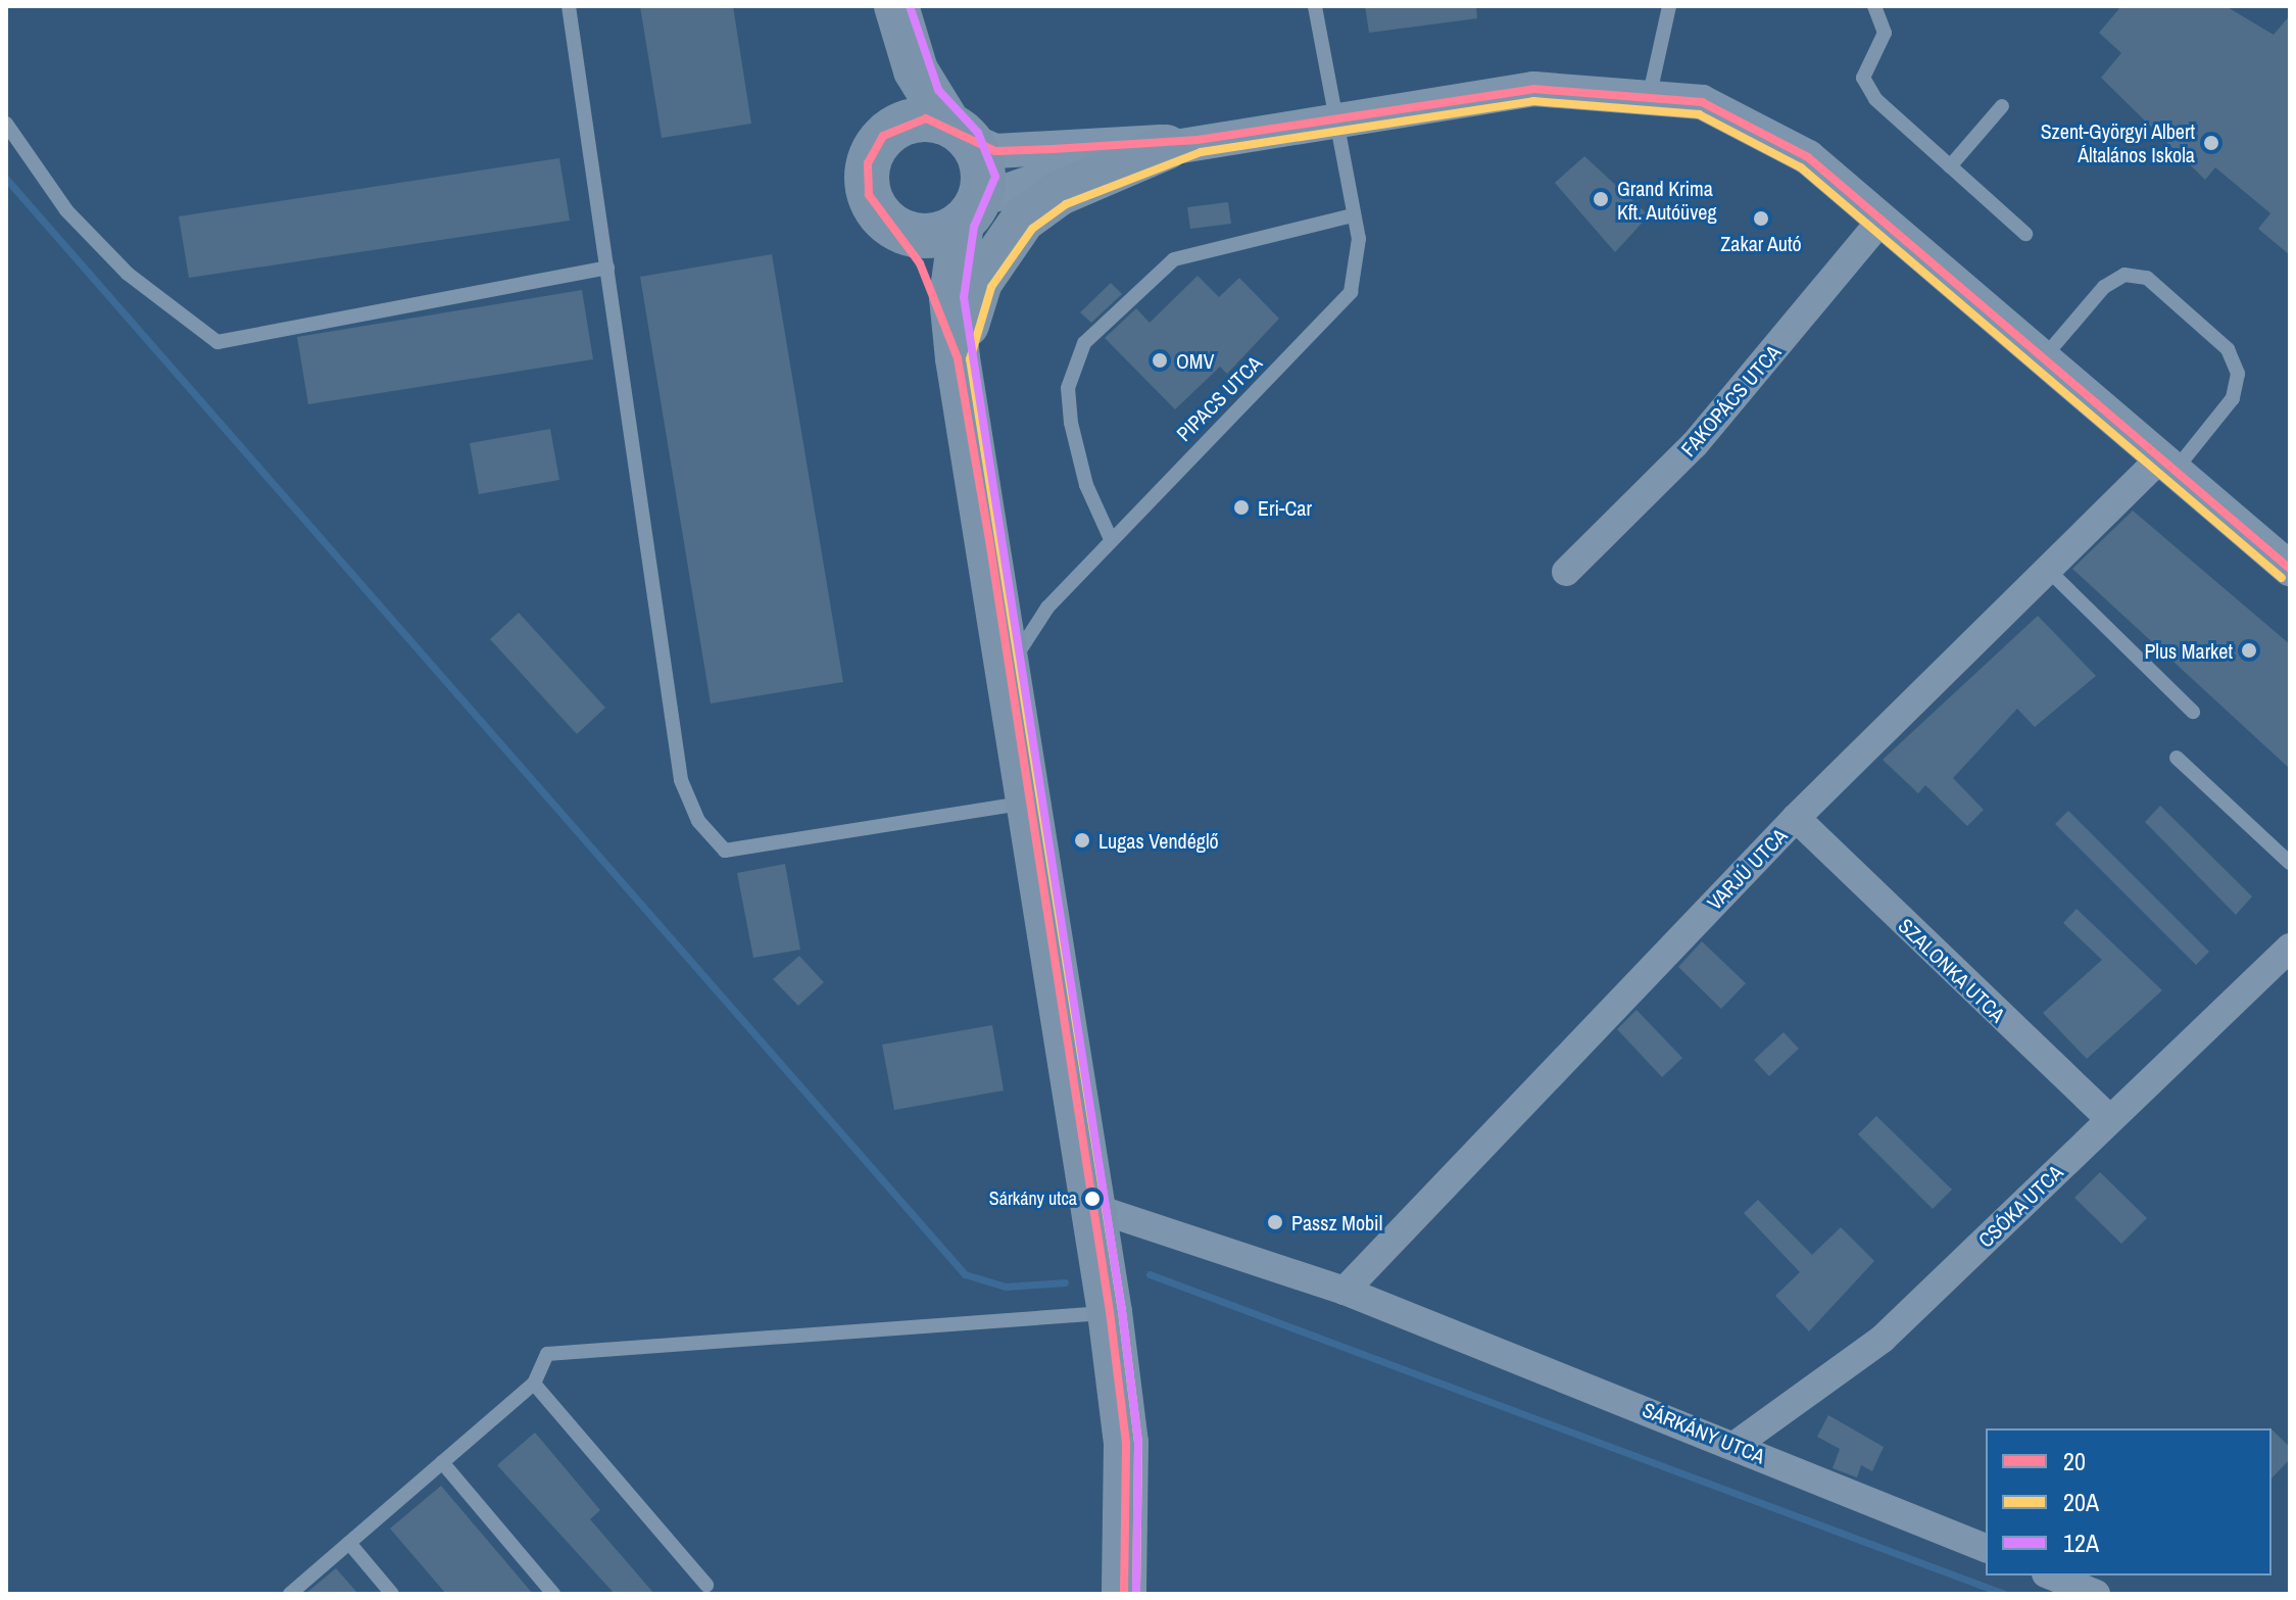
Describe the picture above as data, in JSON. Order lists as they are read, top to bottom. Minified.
{"streets":{"street":["FAKOPÁCS UTCA","VARJÚ UTCA","SZALONKA UTCA","CSÓKA UTCA","SÁRKÁNY UTCA"],"lane":["PIPACS UTCA"]},"crossings":[["VARJÚ UTCA","SZALONKA UTCA"],["VARJÚ UTCA","SÁRKÁNY UTCA"],["SZALONKA UTCA","CSÓKA UTCA"],["CSÓKA UTCA","SÁRKÁNY UTCA"]],"places":["Szent-Györgyi Albert Általános Iskola","Grand Krima Kft. Autóüveg","Zakar Autó","OMV","Eri-Car","Plus Market","Lugas Vendéglő","Sárkány utca","Passz Mobil"],"lines":["transit line 12A","transit line 20","transit line 20A"],"legend":["20","20A","12A"]}
